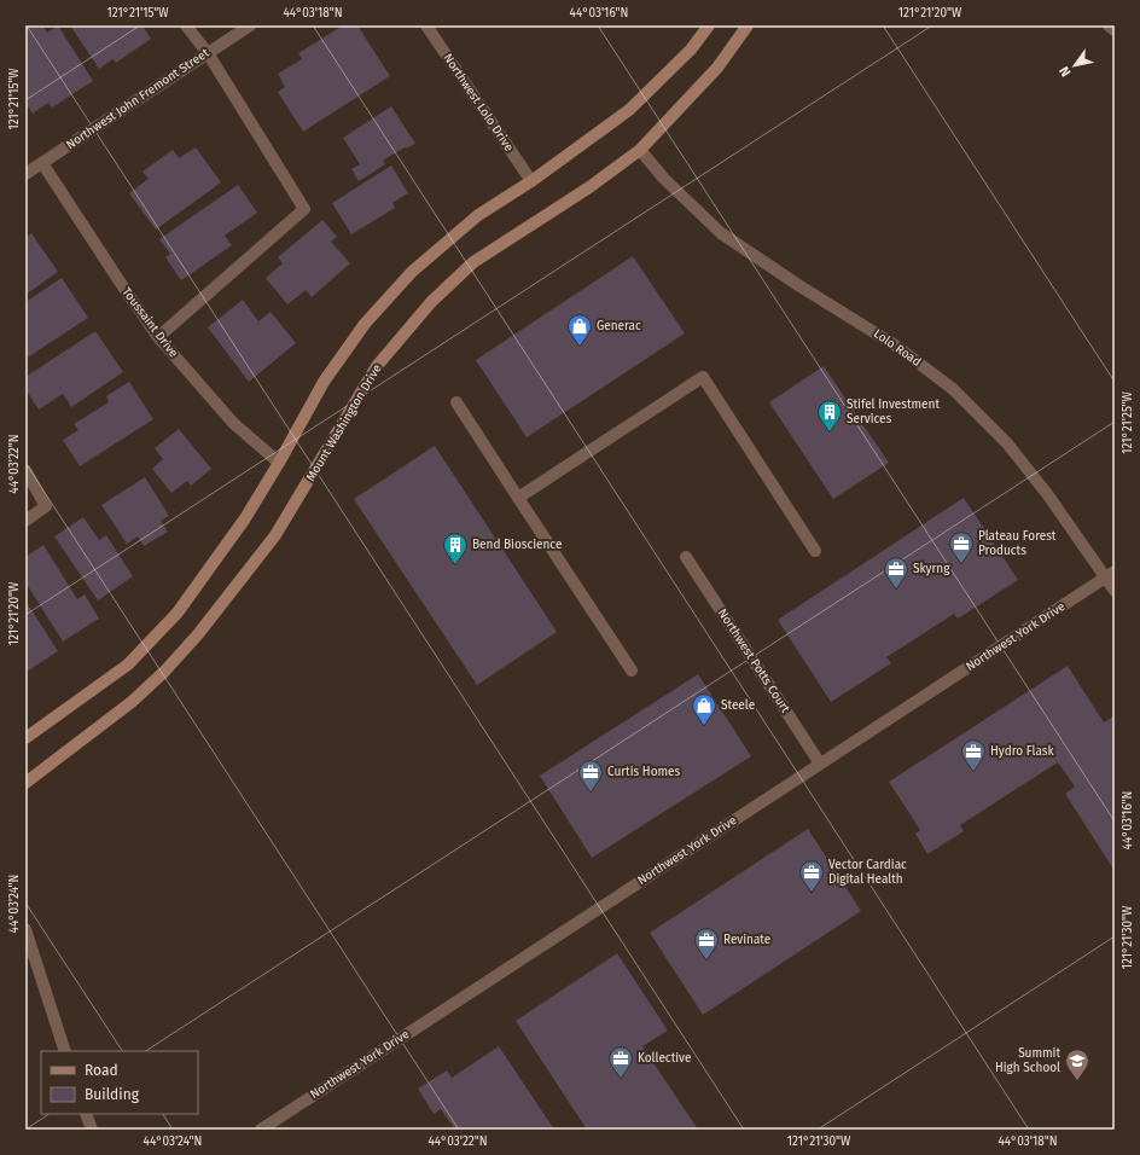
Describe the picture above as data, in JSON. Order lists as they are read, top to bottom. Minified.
{"streets":{"main road":["Mount Washington Drive"],"street":["Northwest John Fremont Street","Northwest Lolo Drive","Toussaint Drive","Lolo Road","Northwest York Drive","Northwest Potts Court"]},"crossings":[["Northwest John Fremont Street","Toussaint Drive"],["Lolo Road","Mount Washington Drive"],["Lolo Road","Northwest York Drive"],["Northwest York Drive","Northwest Potts Court"]],"places":{"shop":["Generac","Steele"],"building":["Stifel Investment Services","Bend Bioscience"],"office":["Plateau Forest Products","Skyrng","Hydro Flask","Curtis Homes","Vector Cardiac Digital Health","Revinate","Kollective"],"school or university":["Summit High School"]},"legend":["Road","Building"],"north":"bottom left","coordinates":["121°21'15\"W","44°03'18\"N","44°03'16\"N","121°21'20\"W","121°21'25\"W","44°03'22\"N","44°03'24\"N","121°21'30\"W"]}
